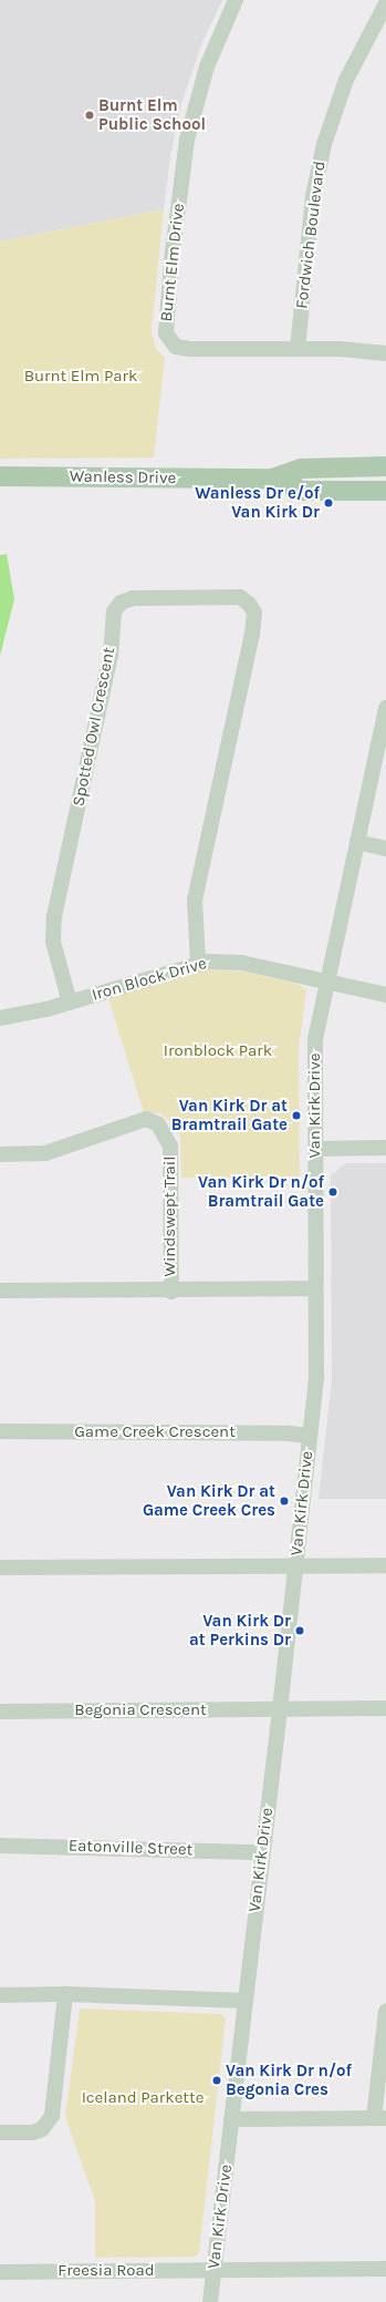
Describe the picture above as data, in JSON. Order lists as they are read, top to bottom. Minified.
{"streets":{"main road":["Wanless Drive"],"street":["Fordwich Boulevard","Burnt Elm Drive","Spotted Owl Crescent","Iron Block Drive","Van Kirk Drive","Windswept Trail","Game Creek Crescent","Begonia Crescent","Eatonville Street","Freesia Road"]},"crossings":[["Fordwich Boulevard","Burnt Elm Drive"],["Spotted Owl Crescent","Iron Block Drive"],["Iron Block Drive","Van Kirk Drive"],["Van Kirk Drive","Game Creek Crescent"],["Van Kirk Drive","Begonia Crescent"],["Van Kirk Drive","Eatonville Street"],["Van Kirk Drive","Freesia Road"]],"parks":["Burnt Elm Park","Ironblock Park","Iceland Parkette"],"places":["Burnt Elm Public School","Wanless Dr e/of Van Kirk Dr","Van Kirk Dr at Bramtrail Gate","Van Kirk Dr n/of Bramtrail Gate","Van Kirk Dr at Game Creek Cres","Van Kirk Dr at Perkins Dr","Van Kirk Dr n/of Begonia Cres"]}
